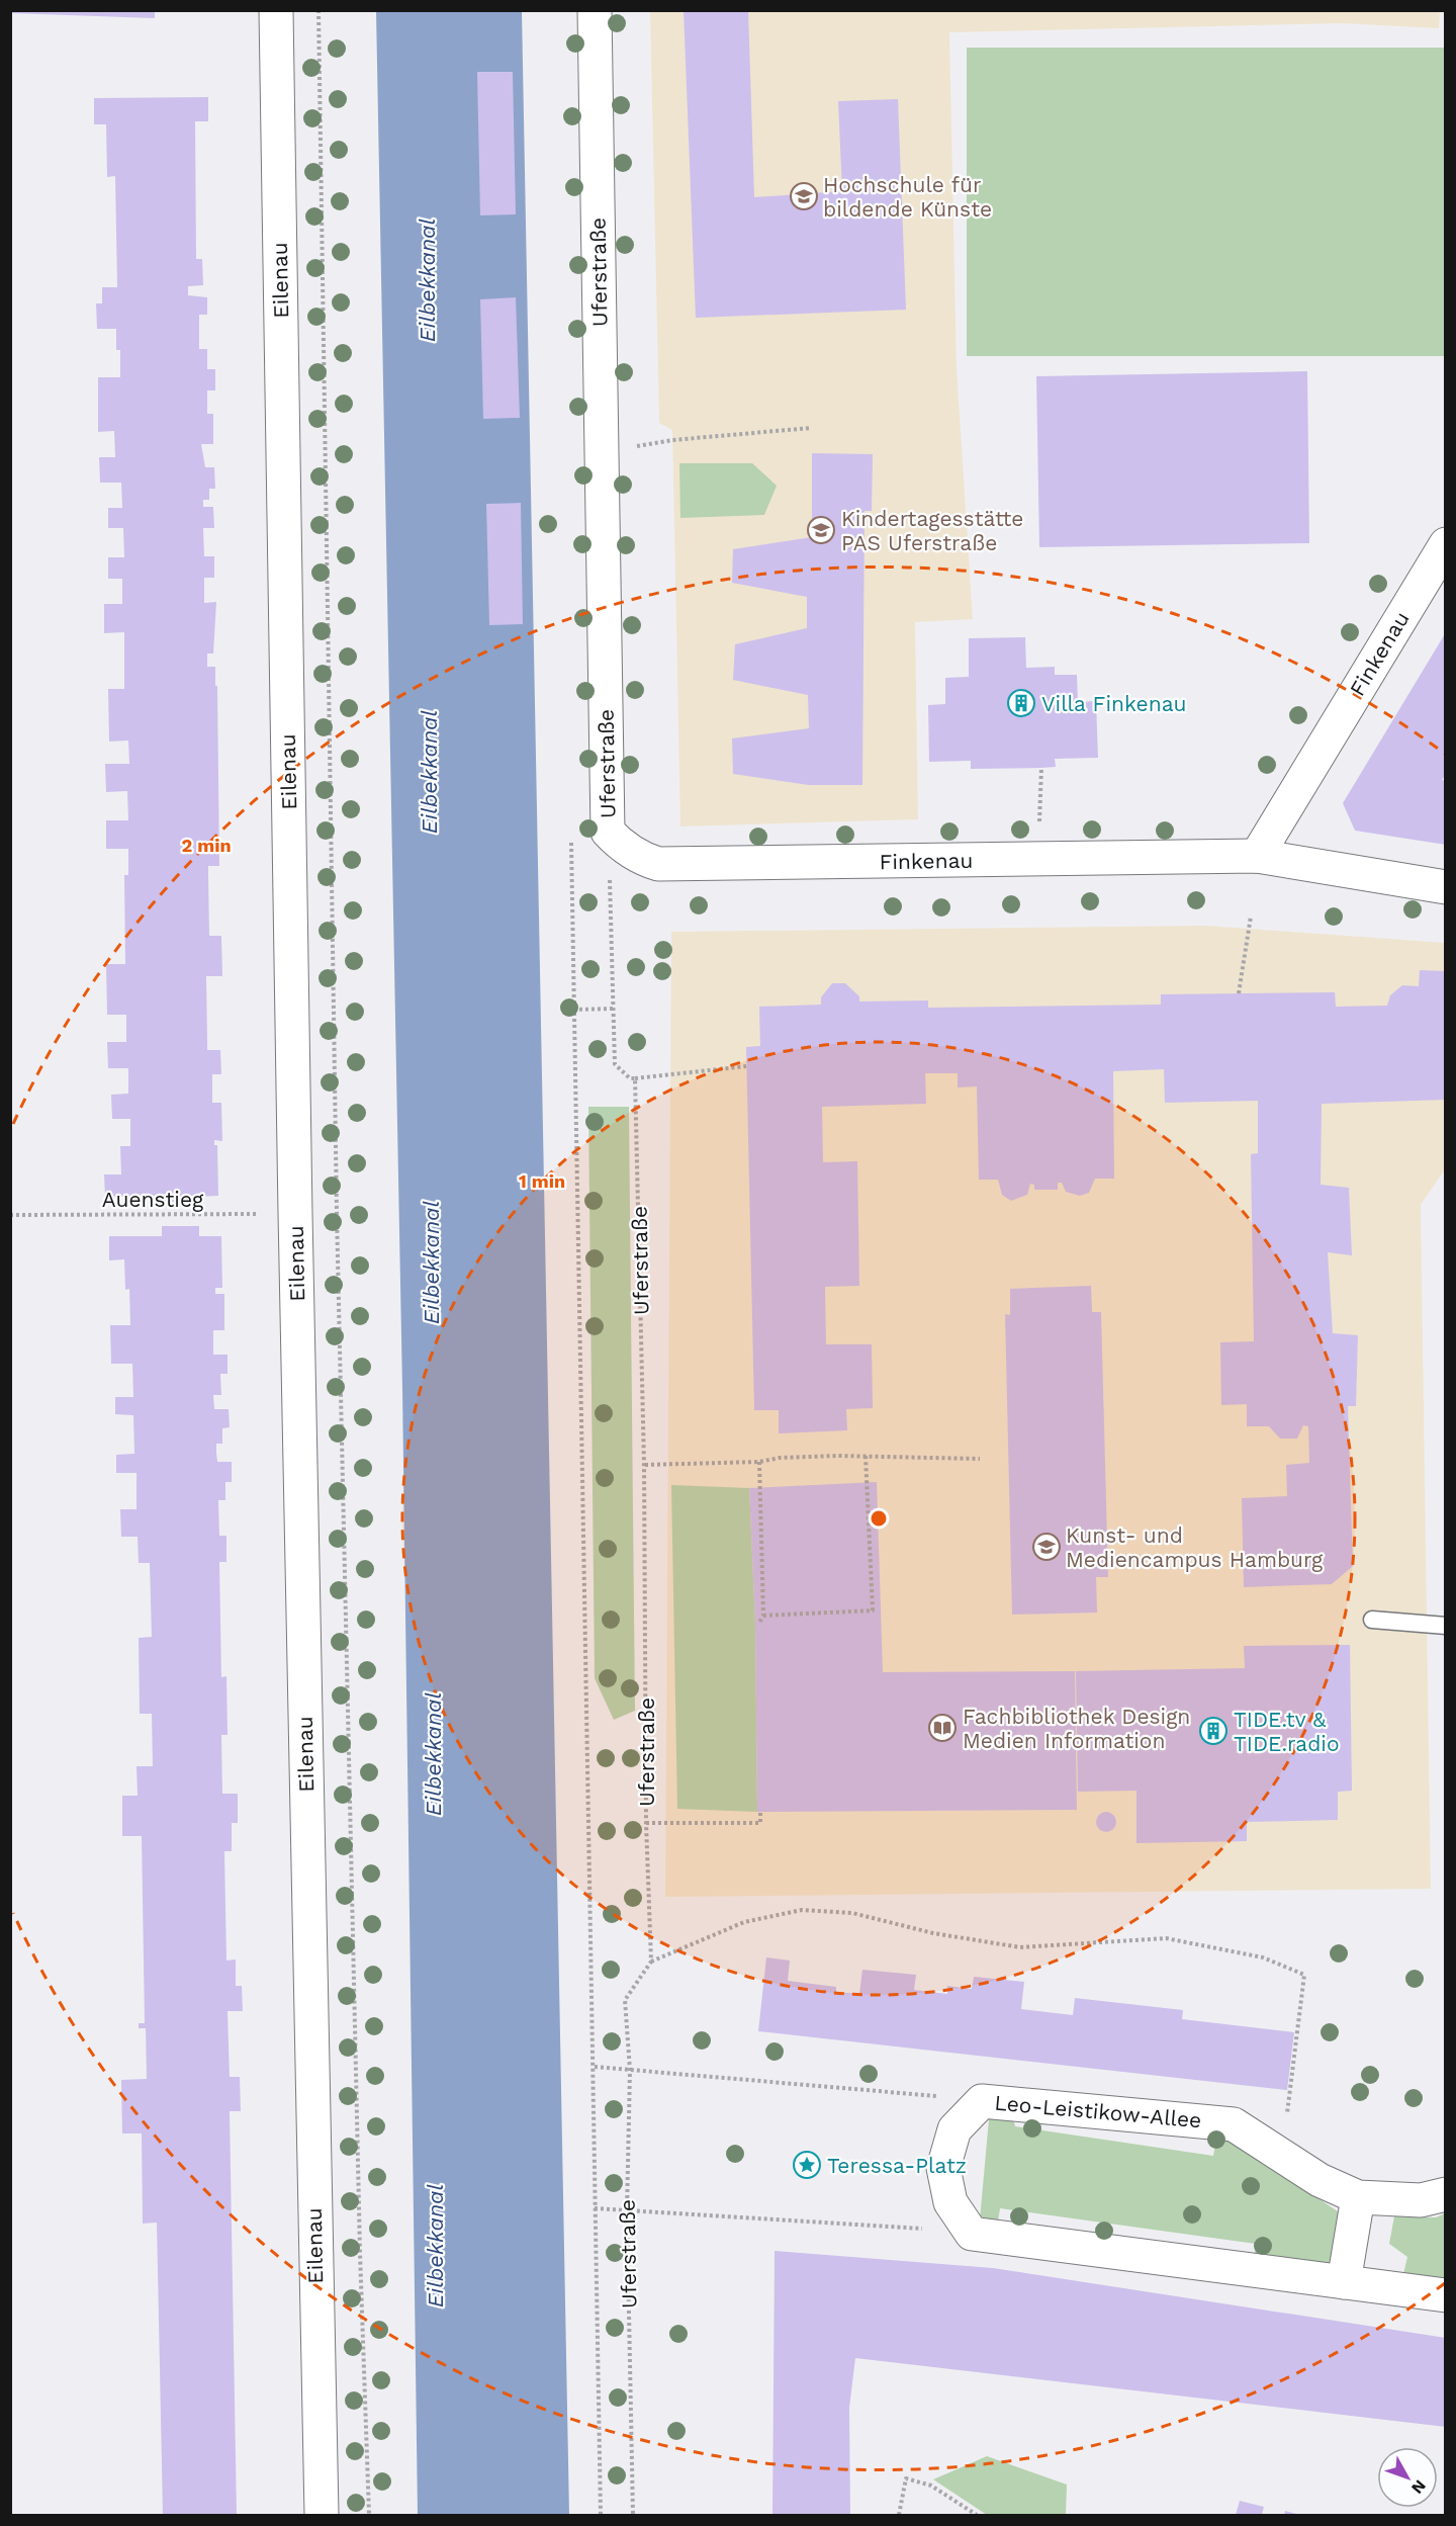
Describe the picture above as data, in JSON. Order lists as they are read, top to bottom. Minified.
{"streets":{"street":["Uferstraße","Eilenau","Finkenau","Leo-Leistikow-Allee"],"path":["Auenstieg"]},"crossings":[["Uferstraße","Finkenau"],["Eilenau","Auenstieg"]],"water":["Eilbekkanal"],"places":{"school or university":["Hochschule für bildende Künste","Kindertagesstätte PAS Uferstraße","Kunst- und Mediencampus Hamburg"],"building":["Villa Finkenau","TIDE.tv & TIDE.radio"],"library":["Fachbibliothek Design Medien Information"],"place":["Teressa-Platz"]},"north":"bottom right","rings":["2 min","1 min"]}
